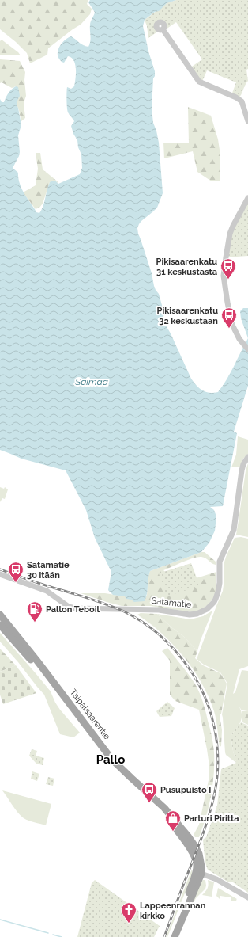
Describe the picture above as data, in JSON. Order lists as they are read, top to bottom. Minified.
{"streets":{"main road":["Taipalsaarentie"],"street":["Satamatie"]},"districts":["Pallo"],"water":["Saimaa"],"places":{"bus stop":["Pikisaarenkatu 31 keskustasta","Pikisaarenkatu 32 keskustaan","Satamatie 30 itään","Pusupuisto I"],"fuel station":["Pallon Teboil"],"shop":["Parturi Piritta"],"church":["Lappeenrannan kirkko"]}}
